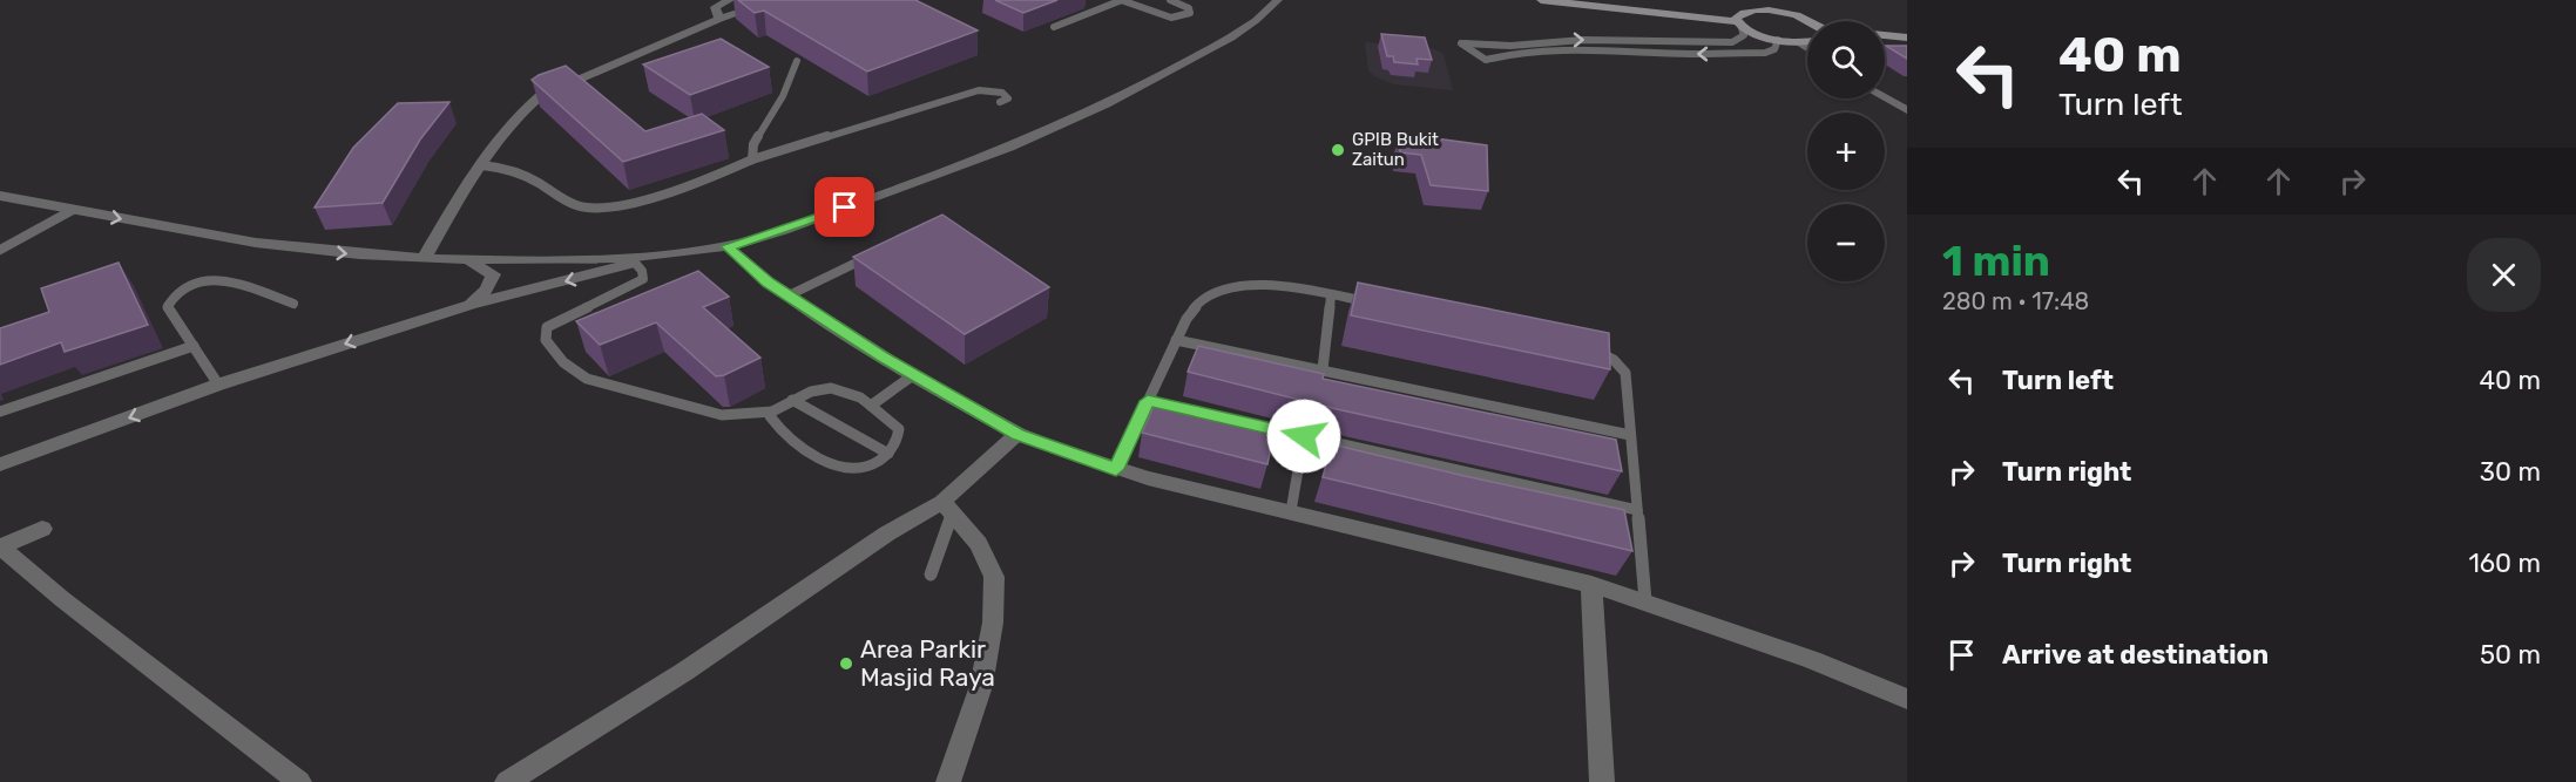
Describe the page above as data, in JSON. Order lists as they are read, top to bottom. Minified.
{"places":["GPIB Bukit Zaitun","Area Parkir Masjid Raya"],"page":{"turn":["40 m","Turn left"],"map_buttons":["+","−"],"heading":["1 min","280 m · 17:48"],"list":[{"name":"Turn left","value":"40 m"},{"name":"Turn right","value":"30 m"},{"name":"Turn right","value":"160 m"},{"name":"Arrive at destination","value":"50 m"}]}}
